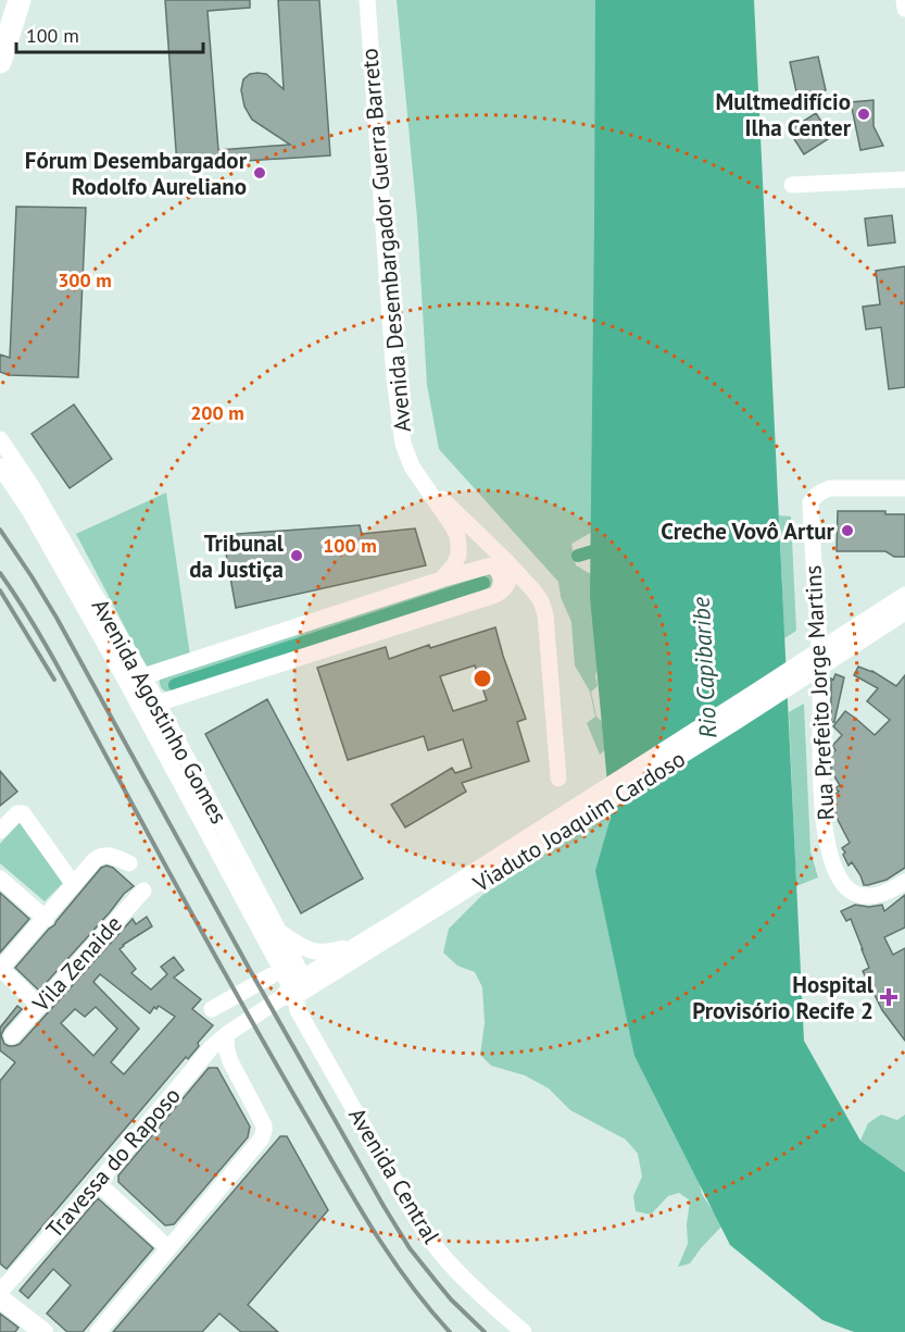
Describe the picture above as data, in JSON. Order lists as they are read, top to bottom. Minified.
{"streets":{"street":["Avenida Desembargador Guerra Barreto","Rua Prefeito Jorge Martins","Avenida Agostinho Gomes","Viaduto Joaquim Cardoso","Vila Zenaide","Travessa do Raposo","Avenida Central"]},"crossings":[["Avenida Agostinho Gomes","Viaduto Joaquim Cardoso"],["Avenida Agostinho Gomes","Avenida Central"],["Viaduto Joaquim Cardoso","Travessa do Raposo"],["Viaduto Joaquim Cardoso","Avenida Central"]],"water":["Rio Capibaribe"],"places":{"other":["Multmedifício Ilha Center","Fórum Desembargador Rodolfo Aureliano","Creche Vovô Artur","Tribunal da Justiça"],"health":["Hospital Provisório Recife 2"]},"scale_bar":"100 m","rings":["300 m","200 m","100 m"]}
